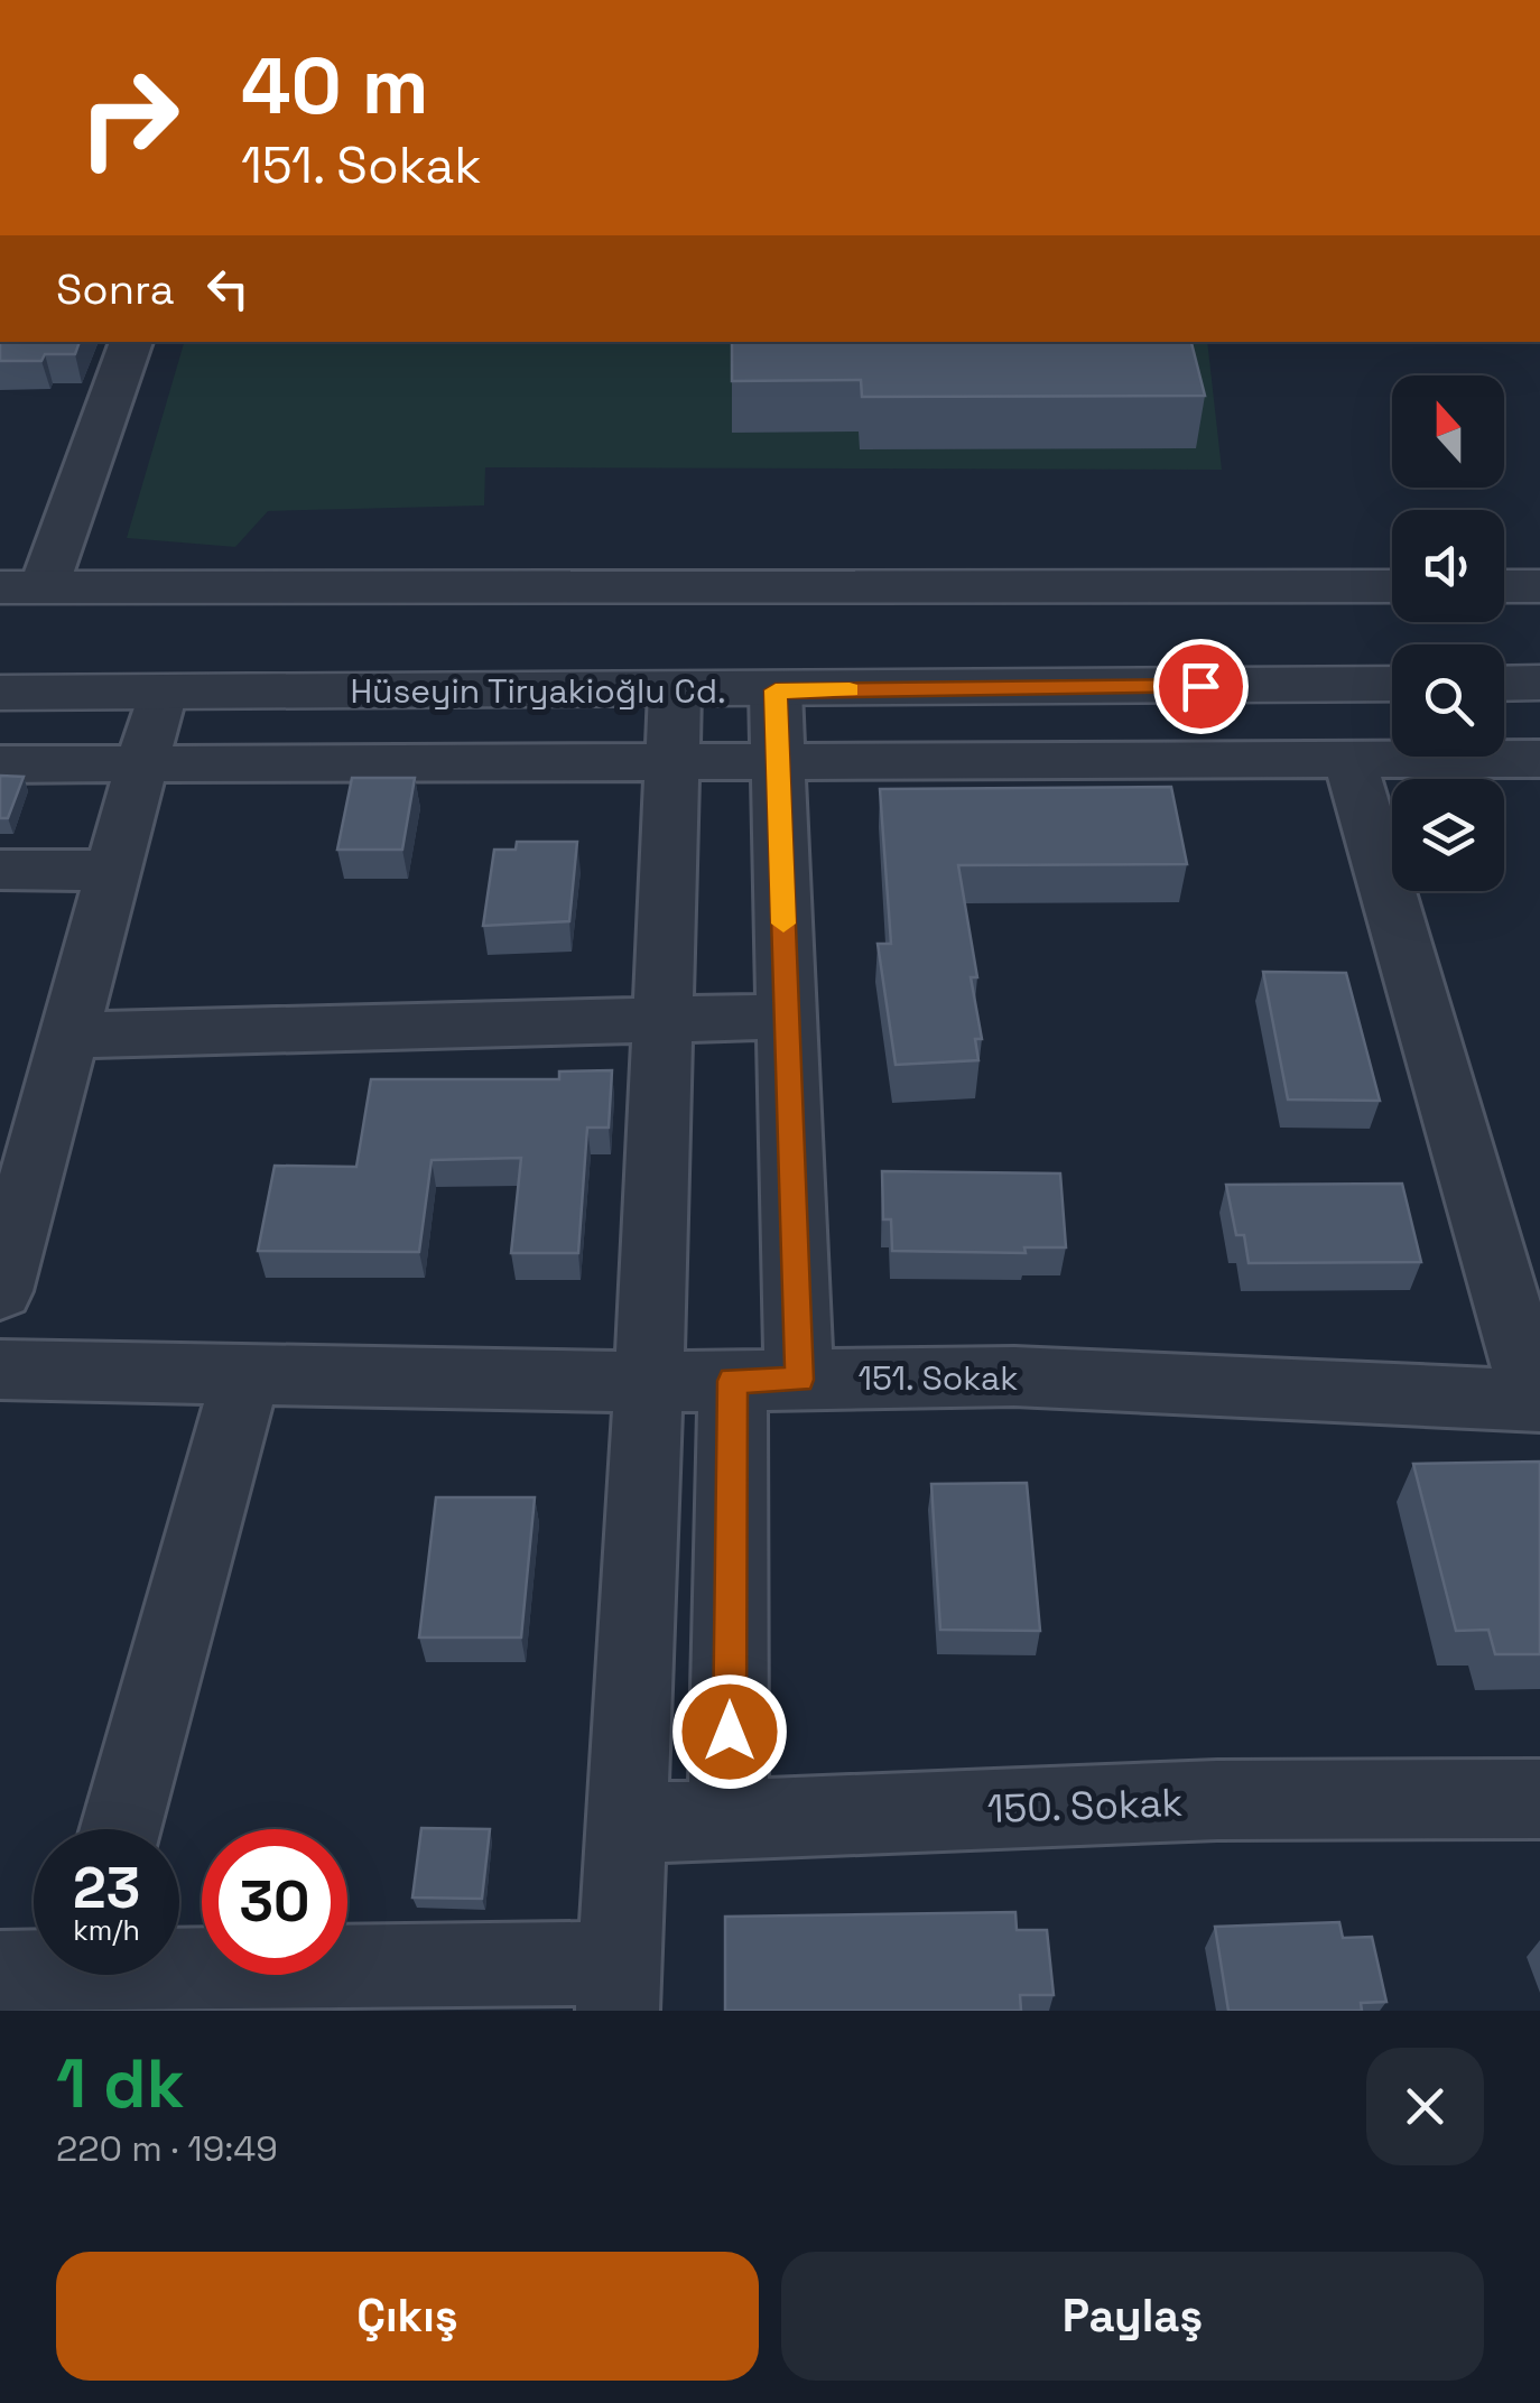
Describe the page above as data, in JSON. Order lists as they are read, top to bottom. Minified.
{"streets":{"street":["Hüseyin Tiryakioğlu Cd.","151. Sokak","150. Sokak"]},"north":"top","page":{"turn":["40 m","151. Sokak"],"then":"Sonra","speed":"23 km/h","limit":"30","heading":["1 dk","220 m · 19:49"],"buttons":["Çıkış","Paylaş"]}}
